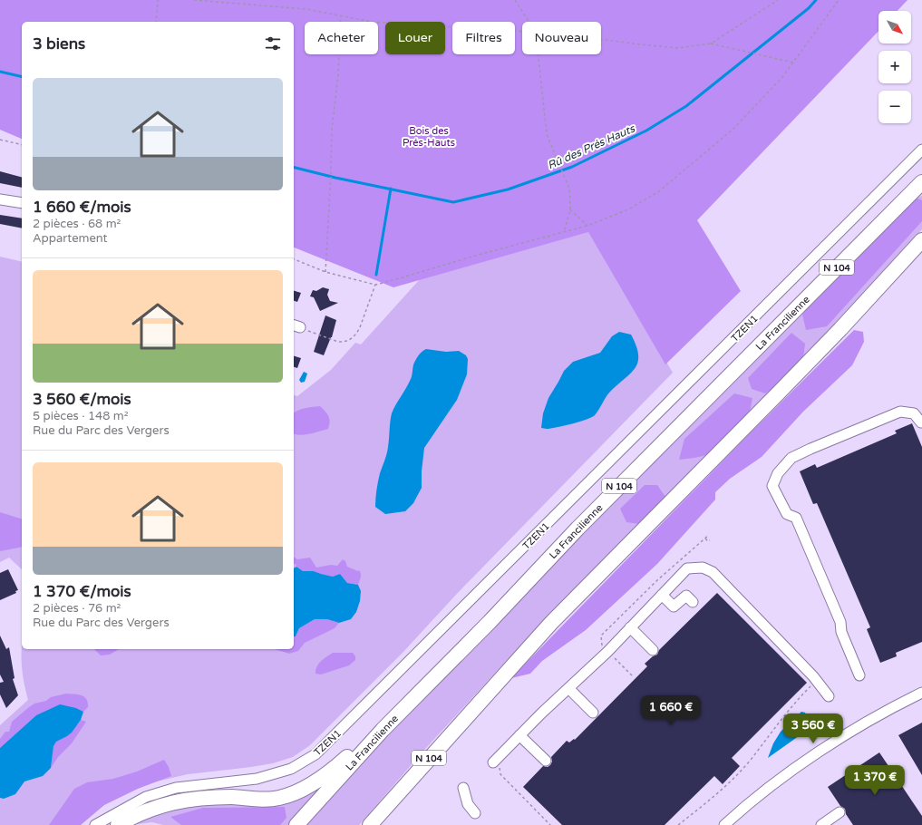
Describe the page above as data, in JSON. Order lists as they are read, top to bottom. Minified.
{"streets":{"highway":["N 104","La Francilienne"],"street":["TZEN1"]},"water":["Rû des Prés Hauts"],"parks":["Bois des Prés-Hauts"],"north":"bottom right","page":{"map_buttons":["+","−"],"chip":["Acheter","Louer","Filtres","Nouveau"],"heading":"3 biens","list":[{"name":"1 660 €/mois","note":"2 pièces · 68 m² · Appartement"},{"name":"3 560 €/mois","note":"5 pièces · 148 m² · Rue du Parc des Vergers"},{"name":"1 370 €/mois","note":"2 pièces · 76 m² · Rue du Parc des Vergers"}],"price":["1 660 €","3 560 €","1 370 €"]}}
